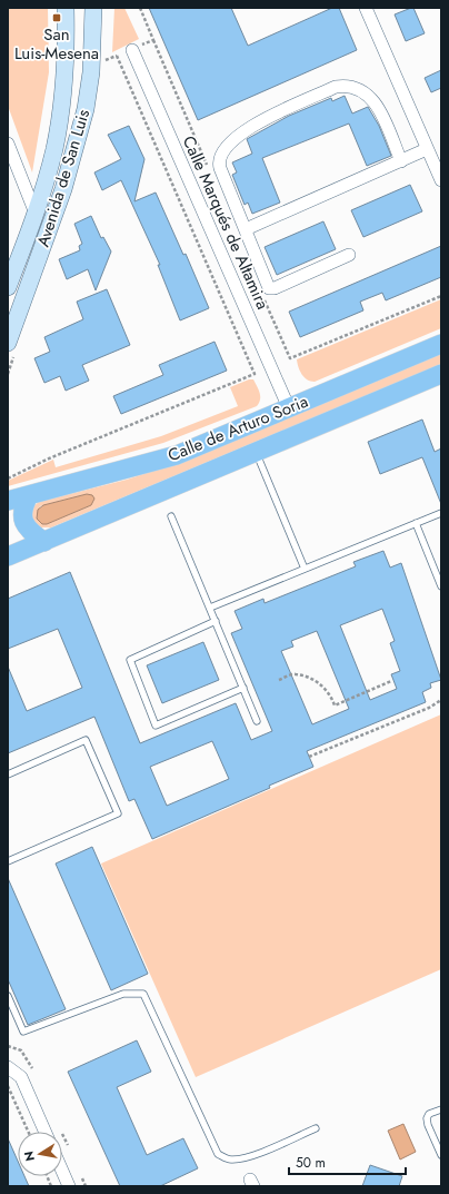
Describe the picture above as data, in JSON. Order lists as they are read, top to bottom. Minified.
{"streets":{"main road":["Calle de Arturo Soria"],"street":["Avenida de San Luis","Calle Marqués de Altamira"]},"crossings":[["Calle Marqués de Altamira","Calle de Arturo Soria"]],"places":{"transit":["San Luis-Mesena"]},"scale_bar":"50 m","north":"left"}
